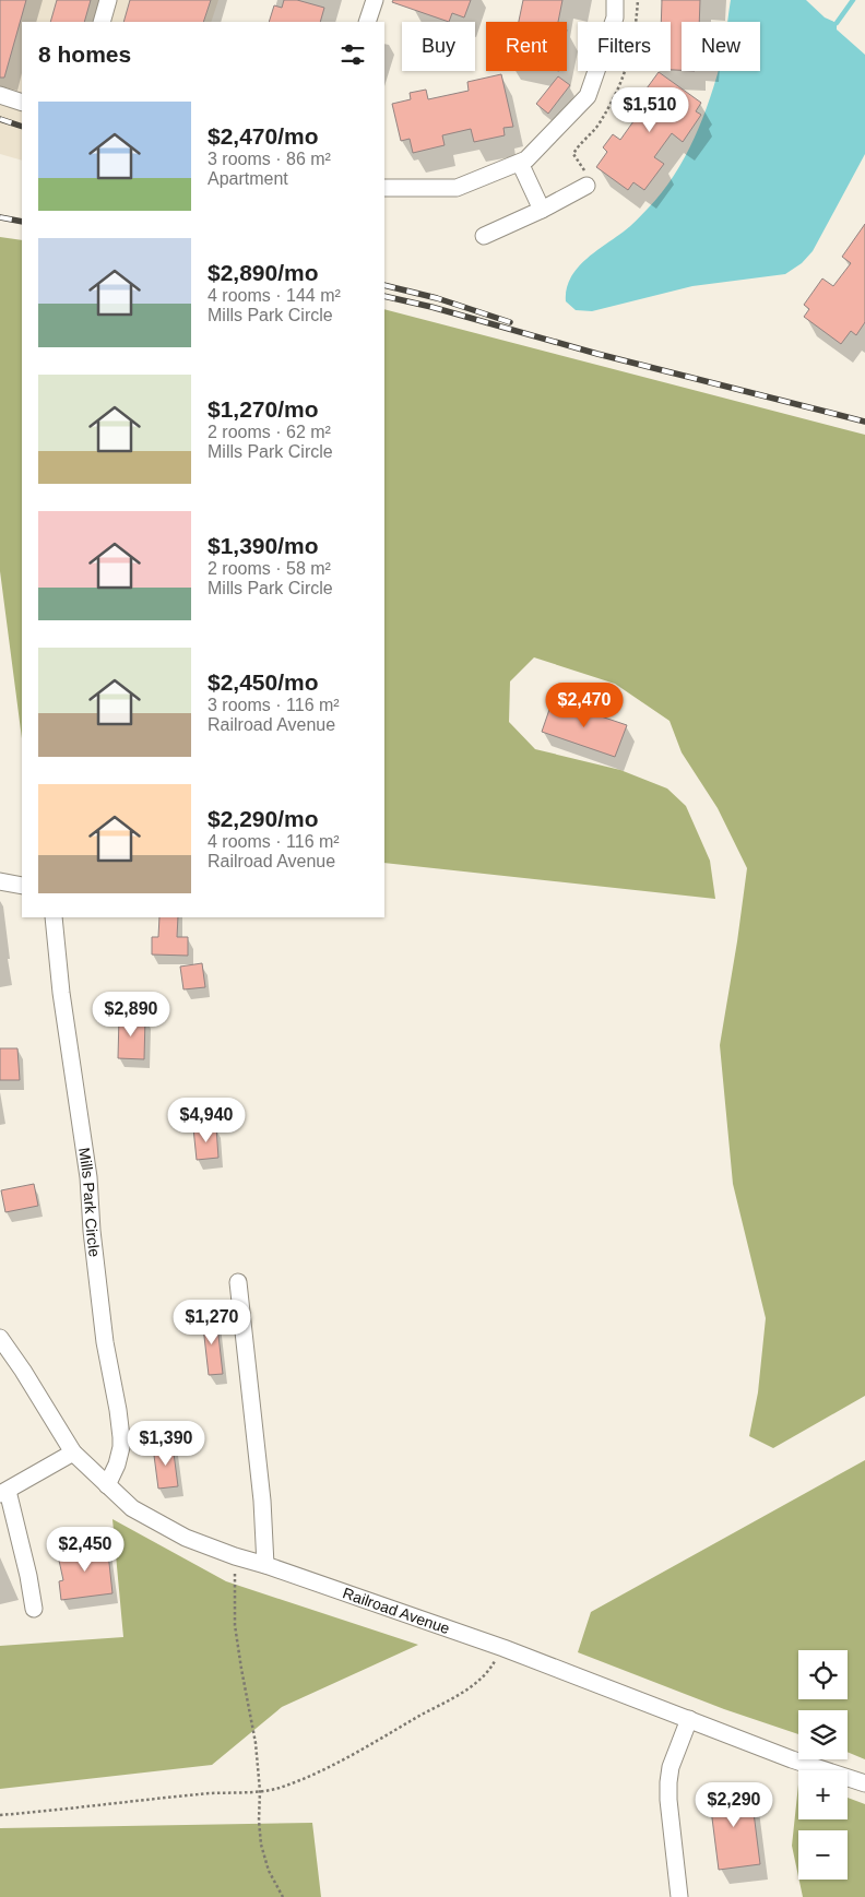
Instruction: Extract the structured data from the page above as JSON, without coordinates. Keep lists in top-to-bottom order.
{
  "streets": {
    "street": ["Mills Park Circle", "Railroad Avenue"]
  },
  "crossings": [
    ["Mills Park Circle", "Railroad Avenue"]
  ],
  "page": {
    "chip": [
      "Buy",
      "Rent",
      "Filters",
      "New"
    ],
    "heading": "8 homes",
    "price": [
      "$1,510",
      "$2,470",
      "$2,890",
      "$4,940",
      "$1,270",
      "$1,390",
      "$2,450",
      "$2,290"
    ],
    "list": [
      {
        "name": "$2,470/mo",
        "note": "3 rooms · 86 m² · Apartment"
      },
      {
        "name": "$2,890/mo",
        "note": "4 rooms · 144 m² · Mills Park Circle"
      },
      {
        "name": "$1,270/mo",
        "note": "2 rooms · 62 m² · Mills Park Circle"
      },
      {
        "name": "$1,390/mo",
        "note": "2 rooms · 58 m² · Mills Park Circle"
      },
      {
        "name": "$2,450/mo",
        "note": "3 rooms · 116 m² · Railroad Avenue"
      },
      {
        "name": "$2,290/mo",
        "note": "4 rooms · 116 m² · Railroad Avenue"
      }
    ],
    "map_buttons": ["+", "−"]
  }
}
